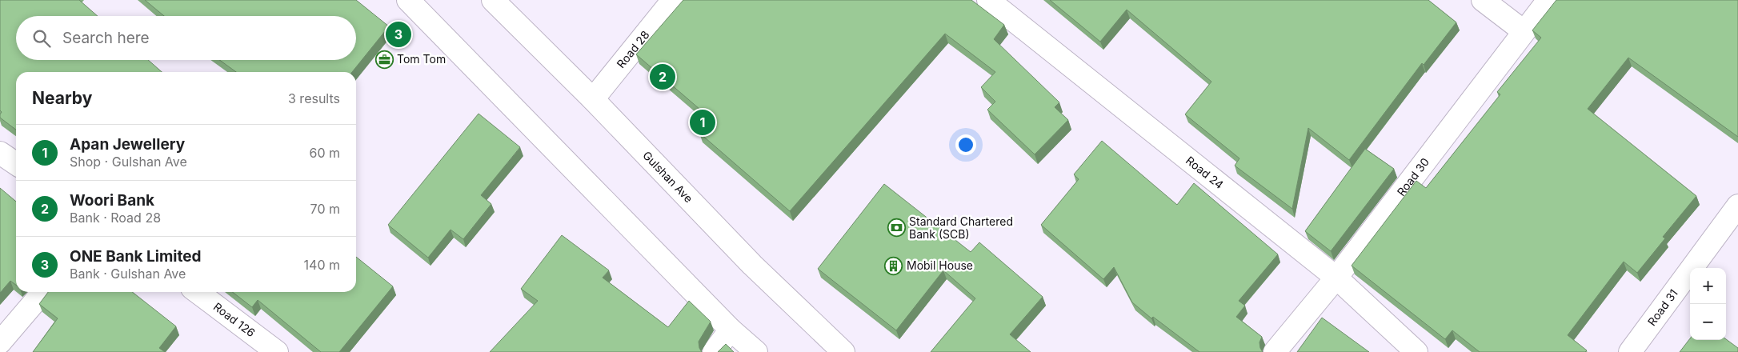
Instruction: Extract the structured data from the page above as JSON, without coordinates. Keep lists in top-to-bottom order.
{
  "streets": {
    "street": [
      "Road 28",
      "Road 24",
      "Gulshan Ave",
      "Road 30",
      "Road 31",
      "Road 126"
    ]
  },
  "crossings": [
    ["Road 28", "Gulshan Ave"],
    ["Road 24", "Road 30"]
  ],
  "places": {
    "office": ["Tom Tom"],
    "bank": ["Standard Chartered Bank (SCB)"],
    "building": ["Mobil House"]
  },
  "page": {
    "search": "Search here",
    "pins": ["3", "2", "1"],
    "heading": ["Nearby", "3 results"],
    "list": [
      {
        "mark": "1",
        "name": "Apan Jewellery",
        "note": "Shop · Gulshan Ave",
        "value": "60 m"
      },
      {
        "mark": "2",
        "name": "Woori Bank",
        "note": "Bank · Road 28",
        "value": "70 m"
      },
      {
        "mark": "3",
        "name": "ONE Bank Limited",
        "note": "Bank · Gulshan Ave",
        "value": "140 m"
      }
    ],
    "map_buttons": ["+", "−"]
  }
}
